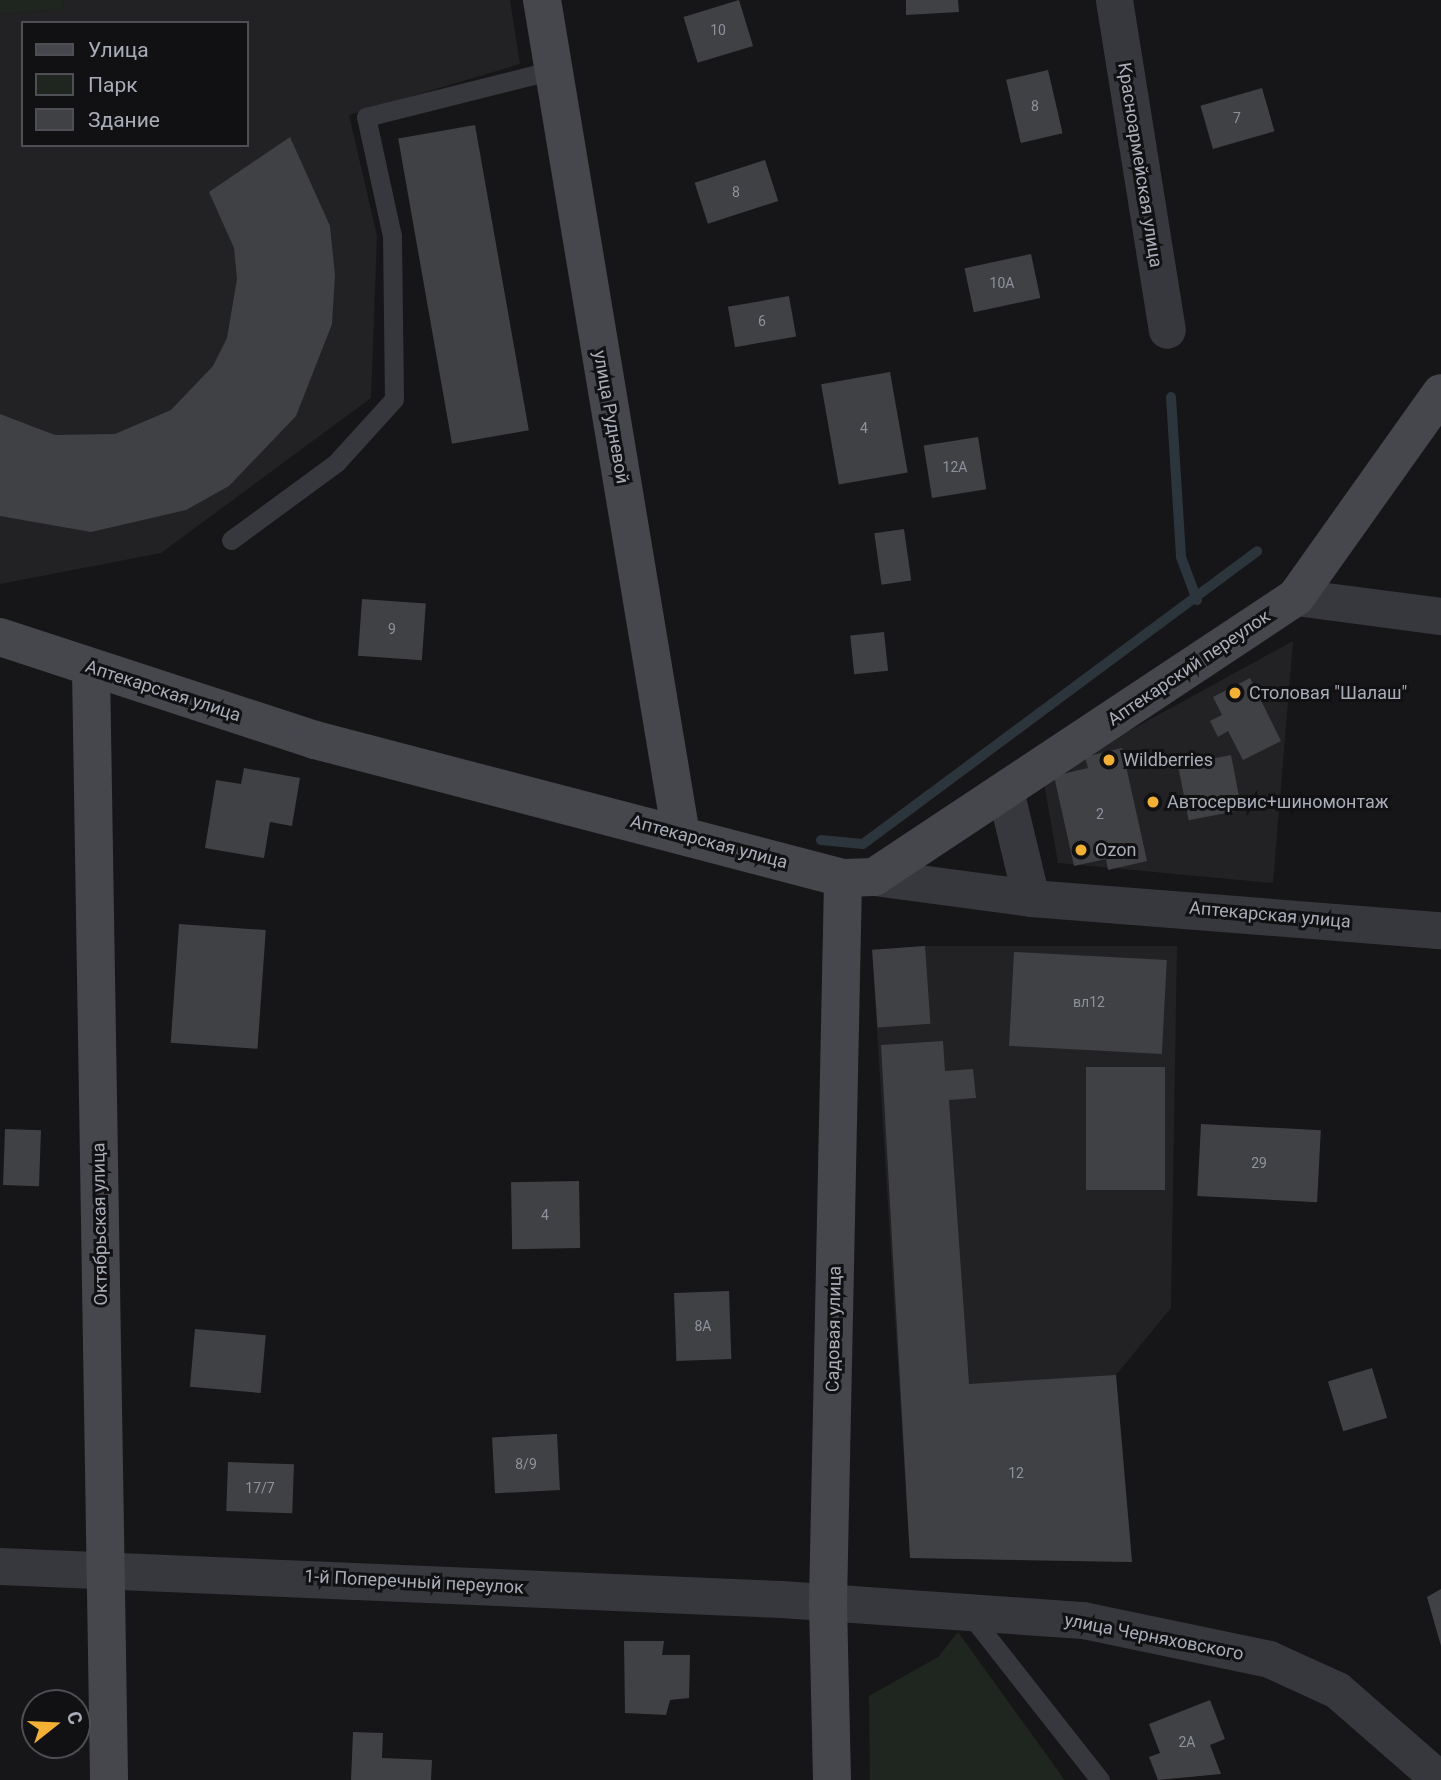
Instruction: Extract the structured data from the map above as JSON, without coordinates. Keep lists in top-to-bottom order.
{
  "streets": {
    "street": [
      "Красноармейская улица",
      "улица Рудневой",
      "Аптекарский переулок",
      "Аптекарская улица",
      "Октябрьская улица",
      "Садовая улица",
      "1-й Поперечный переулок",
      "улица Черняховского"
    ]
  },
  "crossings": [
    ["улица Рудневой", "Аптекарская улица"],
    ["Аптекарский переулок", "Аптекарская улица"],
    ["Аптекарский переулок", "Садовая улица"],
    ["Аптекарская улица", "Октябрьская улица"],
    ["Аптекарская улица", "Садовая улица"],
    ["Октябрьская улица", "1-й Поперечный переулок"],
    ["Садовая улица", "1-й Поперечный переулок"],
    ["Садовая улица", "улица Черняховского"],
    ["1-й Поперечный переулок", "улица Черняховского"]
  ],
  "places": [
    "Столовая \"Шалаш\"",
    "Wildberries",
    "Автосервис+шиномонтаж",
    "Ozon"
  ],
  "house_numbers": [
    "10",
    "8",
    "7",
    "8",
    "10А",
    "6",
    "4",
    "12А",
    "9",
    "2",
    "вл12",
    "29",
    "4",
    "8А",
    "8/9",
    "12",
    "17/7",
    "2А"
  ],
  "legend": ["Улица", "Парк", "Здание"],
  "north": "right"
}
